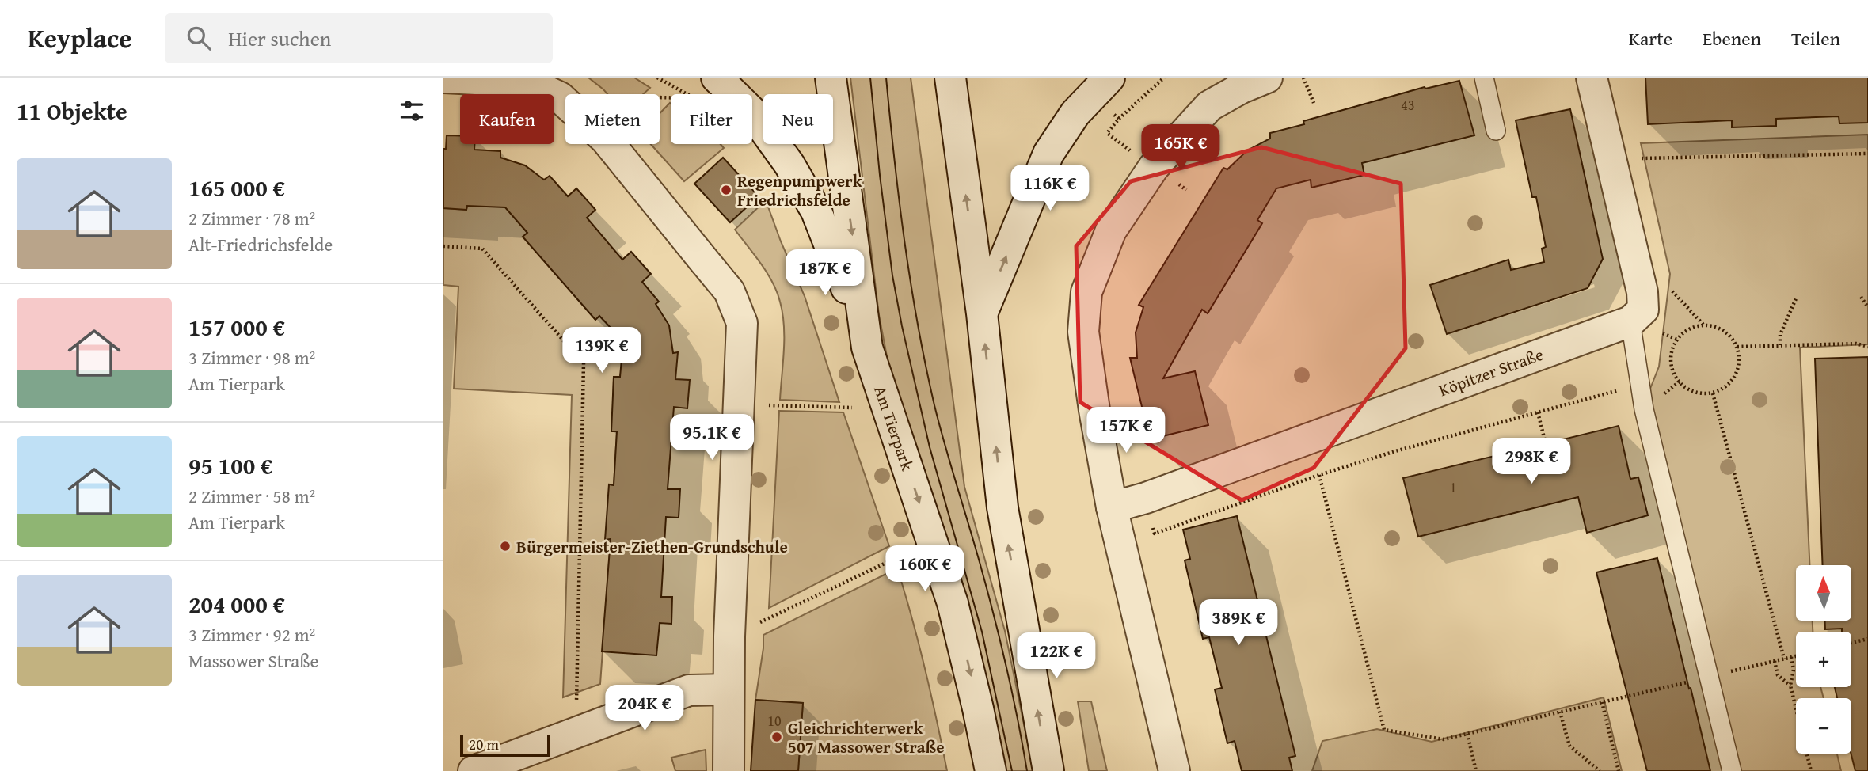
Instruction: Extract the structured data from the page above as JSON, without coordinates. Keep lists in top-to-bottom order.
{
  "streets": {
    "street": ["Köpitzer Straße", "Am Tierpark"]
  },
  "places": ["Regenpumpwerk Friedrichsfelde", "Bürgermeister-Ziethen-Grundschule", "Gleichrichterwerk 507 Massower Straße"],
  "house_numbers": ["43", "1", "10"],
  "scale_bar": "20 m",
  "north": "top",
  "page": {
    "header": "Keyplace",
    "search": "Hier suchen",
    "nav": ["Karte", "Ebenen", "Teilen"],
    "heading": "11 Objekte",
    "chip": [
      "Kaufen",
      "Mieten",
      "Filter",
      "Neu"
    ],
    "price": [
      "165K €",
      "116K €",
      "187K €",
      "139K €",
      "157K €",
      "95.1K €",
      "298K €",
      "160K €",
      "389K €",
      "122K €",
      "204K €"
    ],
    "list": [
      {
        "name": "165 000 €",
        "note": "2 Zimmer · 78 m² · Alt-Friedrichsfelde"
      },
      {
        "name": "157 000 €",
        "note": "3 Zimmer · 98 m² · Am Tierpark"
      },
      {
        "name": "95 100 €",
        "note": "2 Zimmer · 58 m² · Am Tierpark"
      },
      {
        "name": "204 000 €",
        "note": "3 Zimmer · 92 m² · Massower Straße"
      }
    ],
    "map_buttons": ["+", "−"],
    "scale": "20 m"
  }
}
